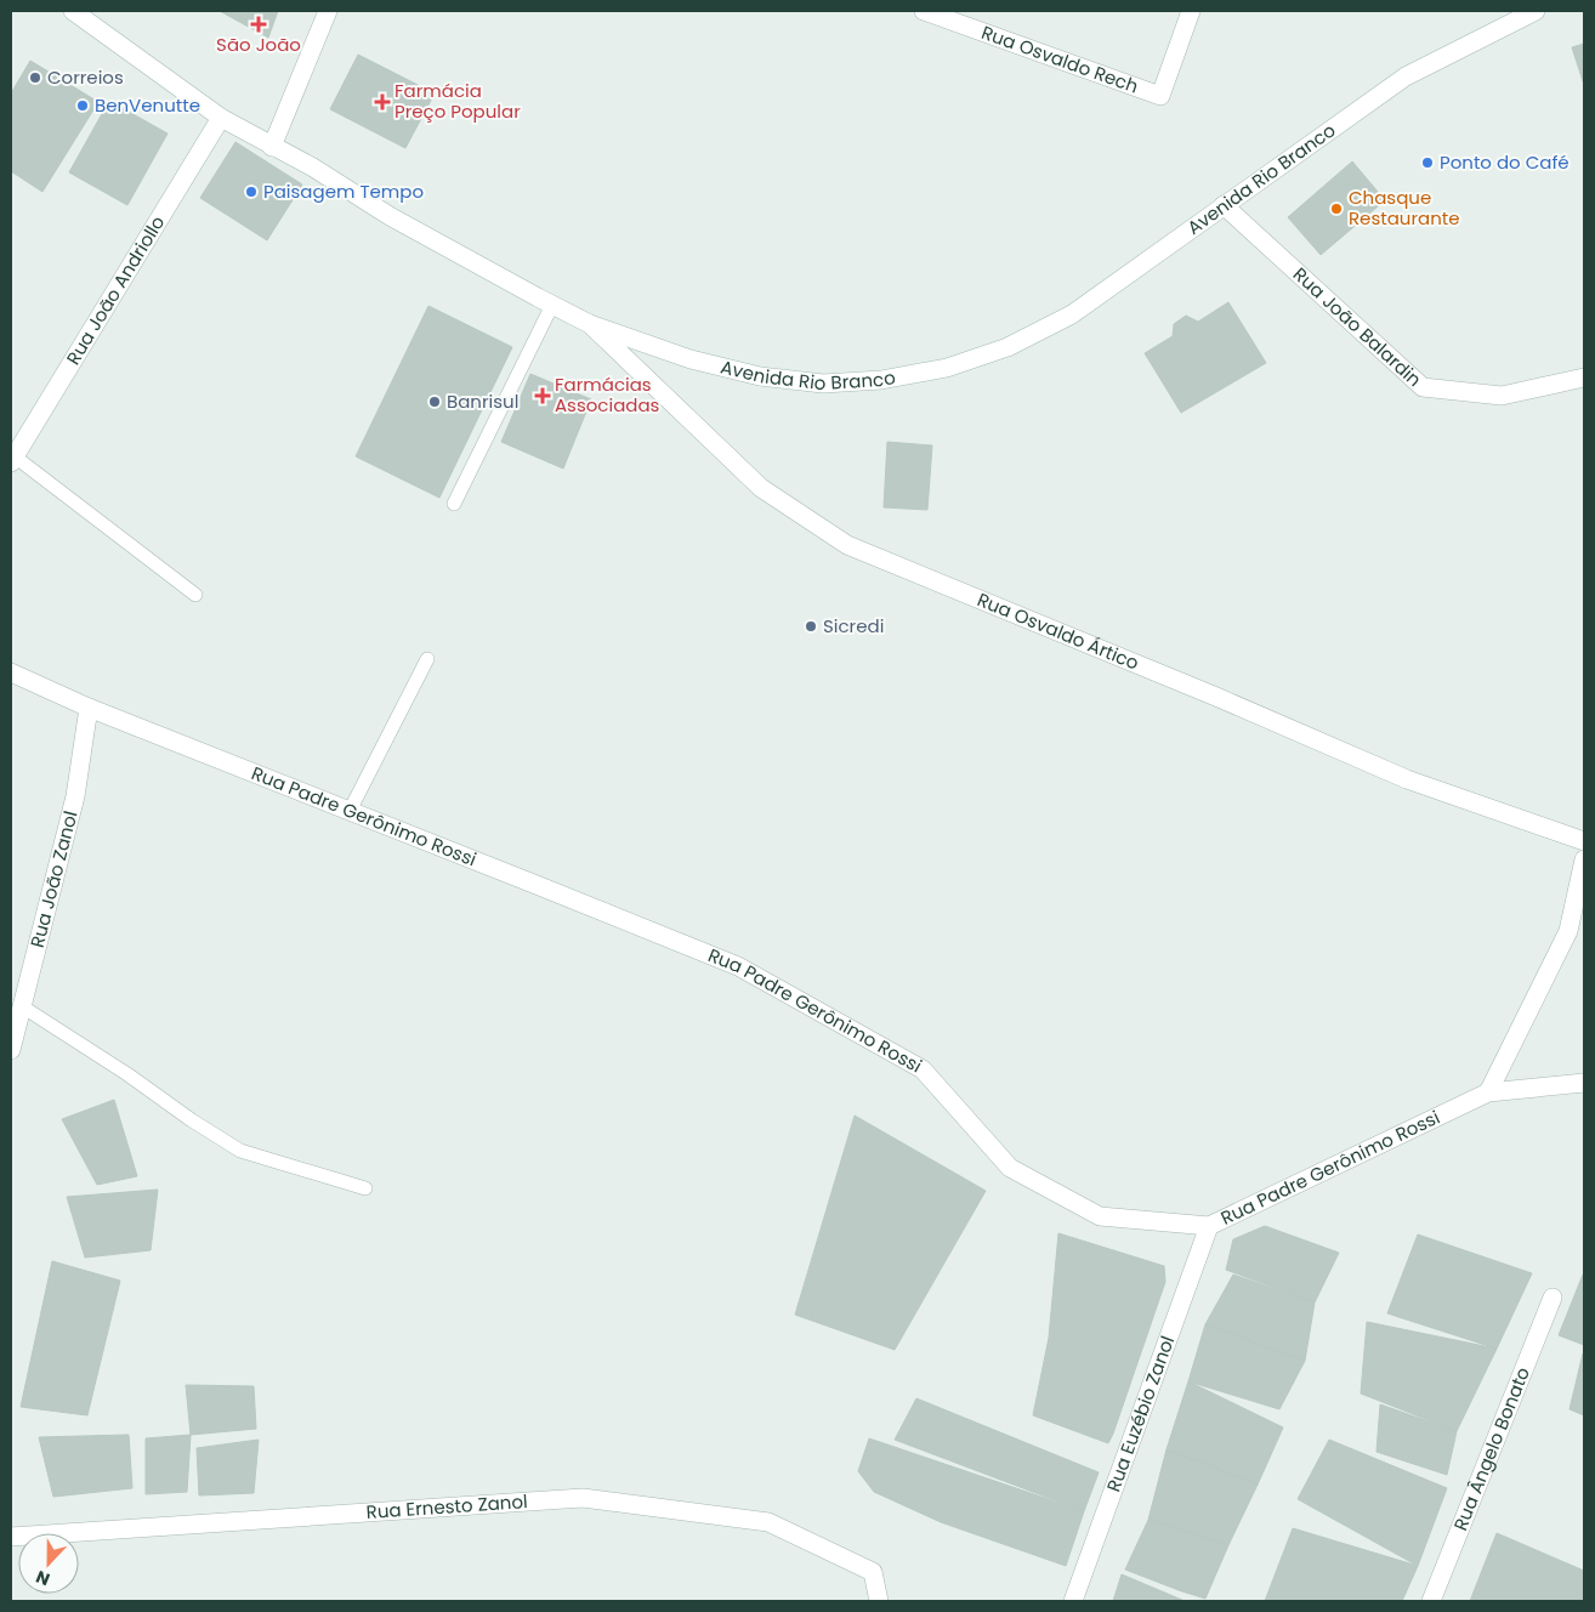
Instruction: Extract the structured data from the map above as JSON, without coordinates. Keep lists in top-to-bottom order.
{
  "streets": {
    "street": [
      "Rua Osvaldo Rech",
      "Avenida Rio Branco",
      "Rua João Andriollo",
      "Rua João Balardin",
      "Rua Osvaldo Ártico",
      "Rua Padre Gerônimo Rossi",
      "Rua João Zanol",
      "Rua Euzébio Zanol",
      "Rua Ângelo Bonato",
      "Rua Ernesto Zanol"
    ]
  },
  "crossings": [
    ["Avenida Rio Branco", "Rua João Andriollo"],
    ["Avenida Rio Branco", "Rua João Balardin"],
    ["Avenida Rio Branco", "Rua Osvaldo Ártico"],
    ["Rua Padre Gerônimo Rossi", "Rua João Zanol"],
    ["Rua Padre Gerônimo Rossi", "Rua Euzébio Zanol"]
  ],
  "places": {
    "health": ["São João", "Farmácia Preço Popular", "Farmácias Associadas"],
    "other": [
      "Correios",
      "BenVenutte",
      "Ponto do Café",
      "Paisagem Tempo",
      "Chasque Restaurante",
      "Banrisul",
      "Sicredi"
    ]
  },
  "north": "bottom"
}
